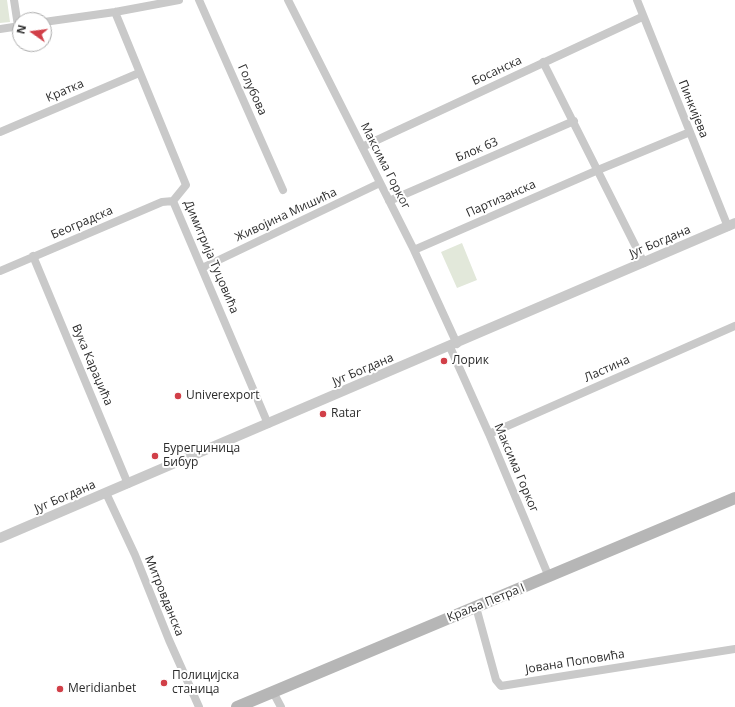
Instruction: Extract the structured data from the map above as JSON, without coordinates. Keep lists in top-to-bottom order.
{
  "streets": {
    "main road": ["Краља Петра I"],
    "street": [
      "Босанска",
      "Голубова",
      "Кратка",
      "Пинкијева",
      "Блок 63",
      "Максима Горког",
      "Партизанска",
      "Живојина Мишића",
      "Београдска",
      "Југ Богдана",
      "Димитрија Туцовића",
      "Вука Караџића",
      "Ластина",
      "Митровданска",
      "Јована Поповића"
    ]
  },
  "crossings": [
    ["Босанска", "Пинкијева"],
    ["Босанска", "Максима Горког"],
    ["Кратка", "Димитрија Туцовића"],
    ["Пинкијева", "Партизанска"],
    ["Пинкијева", "Југ Богдана"],
    ["Блок 63", "Максима Горког"],
    ["Максима Горког", "Партизанска"],
    ["Максима Горког", "Живојина Мишића"],
    ["Максима Горког", "Југ Богдана"],
    ["Максима Горког", "Ластина"],
    ["Максима Горког", "Краља Петра I"],
    ["Живојина Мишића", "Димитрија Туцовића"],
    ["Београдска", "Димитрија Туцовића"],
    ["Београдска", "Вука Караџића"],
    ["Југ Богдана", "Димитрија Туцовића"],
    ["Југ Богдана", "Вука Караџића"],
    ["Југ Богдана", "Митровданска"],
    ["Краља Петра I", "Јована Поповића"]
  ],
  "places": [
    "Лорик",
    "Univerexport",
    "Ratar",
    "Бурегџиница Бибур",
    "Полицијска станица",
    "Meridianbet"
  ],
  "north": "left"
}
